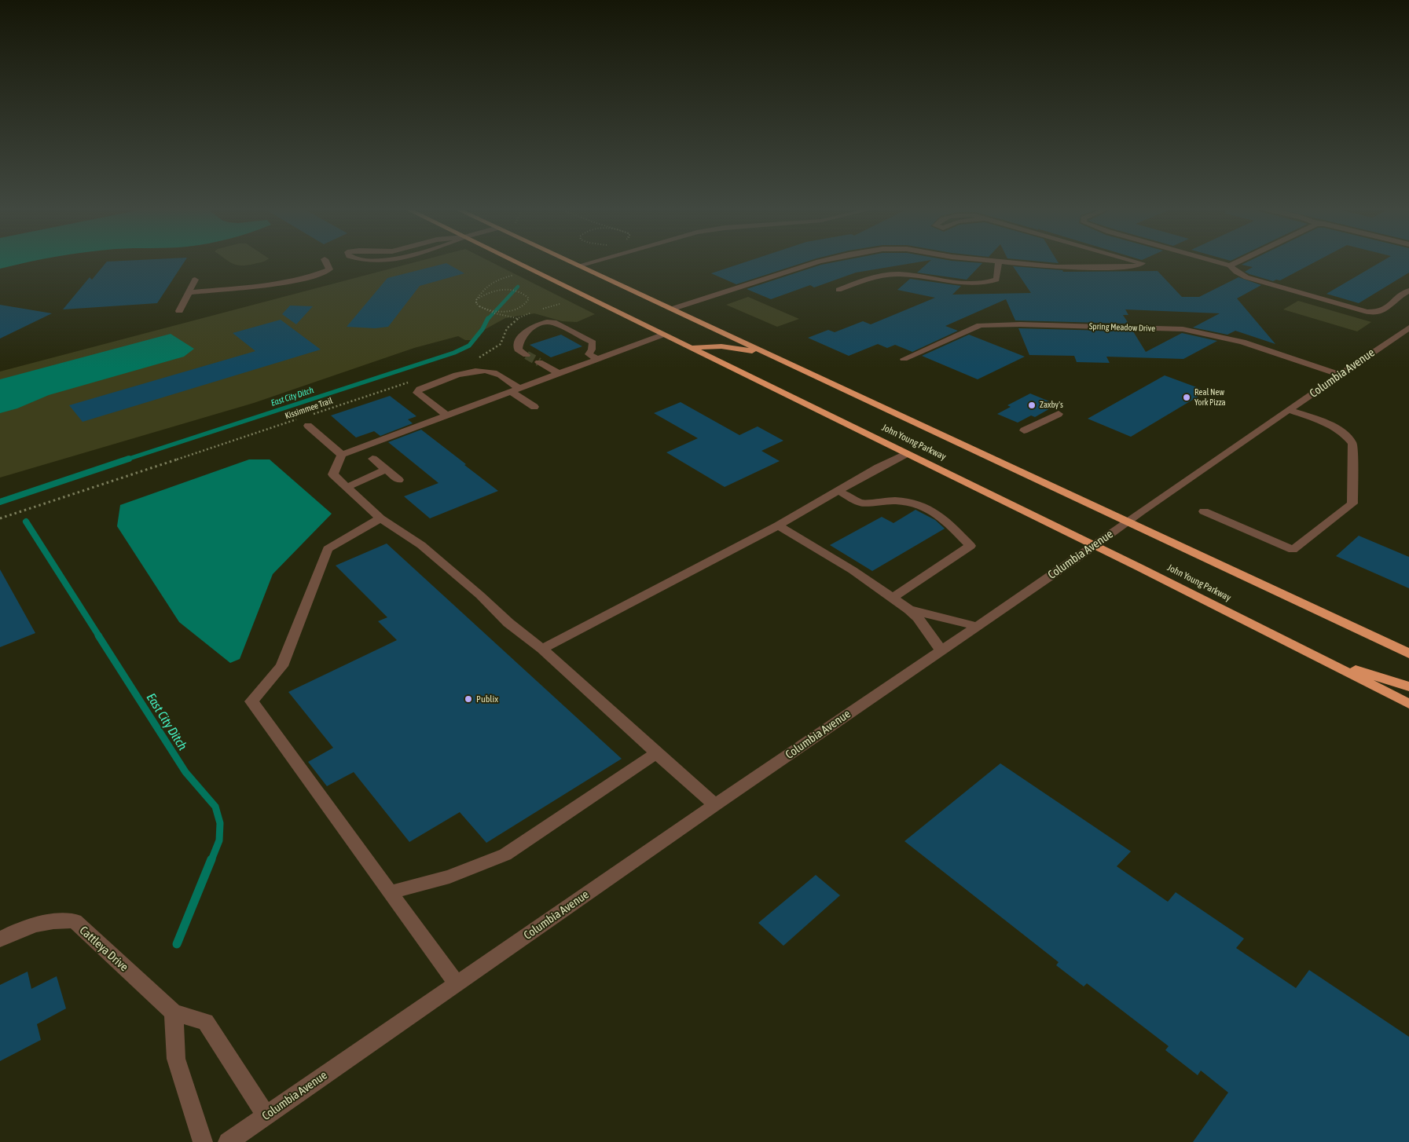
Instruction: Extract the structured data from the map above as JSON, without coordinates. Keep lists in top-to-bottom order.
{
  "streets": {
    "highway": ["John Young Parkway"],
    "street": ["Spring Meadow Drive", "Columbia Avenue", "Cattleya Drive"],
    "path": ["Kissimmee Trail"]
  },
  "crossings": [
    ["Spring Meadow Drive", "Columbia Avenue"],
    ["Columbia Avenue", "John Young Parkway"],
    ["Columbia Avenue", "Cattleya Drive"]
  ],
  "water": ["East City Ditch"],
  "places": ["Real New York Pizza", "Zaxby's", "Publix"]
}
